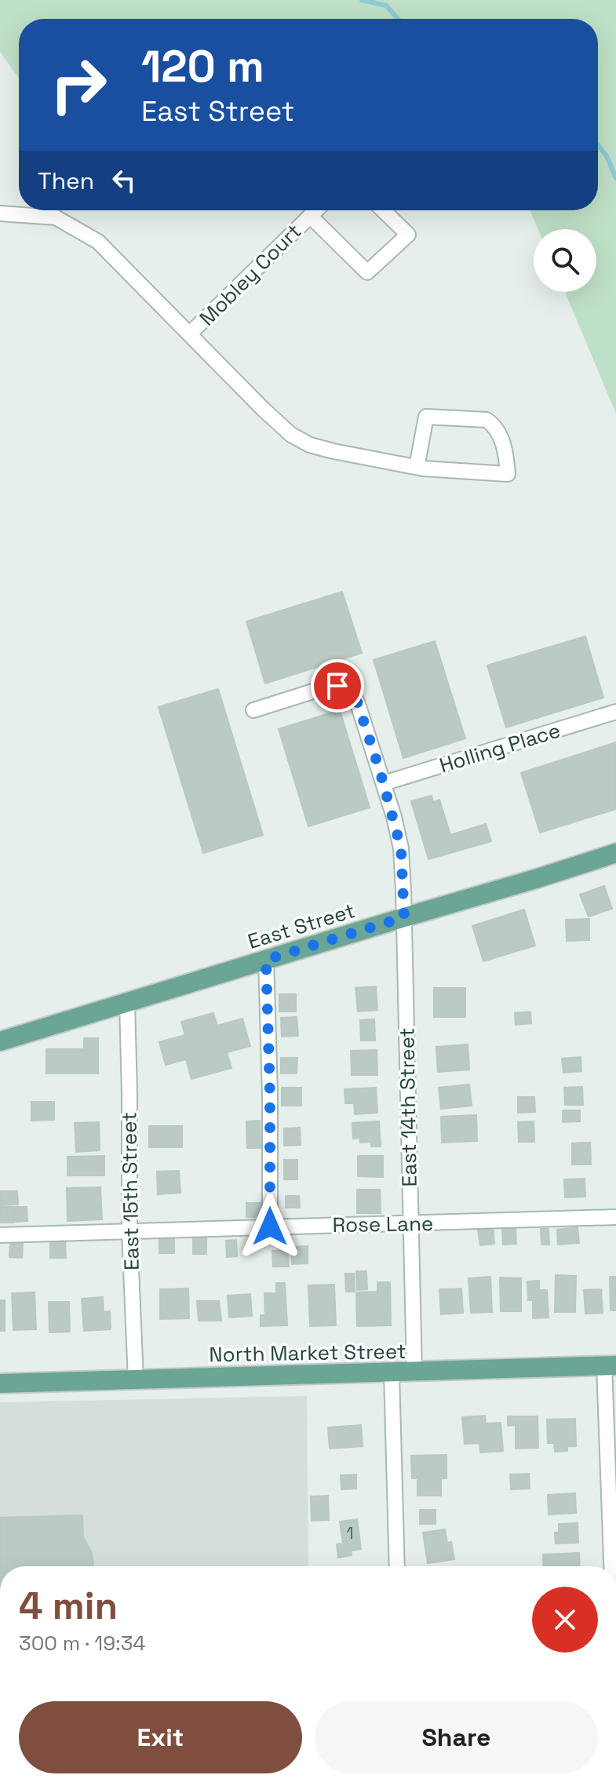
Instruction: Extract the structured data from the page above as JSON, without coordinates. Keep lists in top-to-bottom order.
{
  "streets": {
    "main road": ["East Street", "North Market Street"],
    "street": [
      "Mobley Court",
      "Holling Place",
      "East 14th Street",
      "East 15th Street",
      "Rose Lane"
    ]
  },
  "crossings": [
    ["Holling Place", "East 14th Street"],
    ["East Street", "East 14th Street"],
    ["East Street", "East 15th Street"],
    ["East 14th Street", "Rose Lane"],
    ["East 14th Street", "North Market Street"],
    ["East 15th Street", "Rose Lane"],
    ["East 15th Street", "North Market Street"]
  ],
  "house_numbers": ["1"],
  "page": {
    "turn": ["120 m", "East Street"],
    "then": "Then",
    "heading": ["4 min", "300 m · 19:34"],
    "buttons": ["Exit", "Share"]
  }
}
